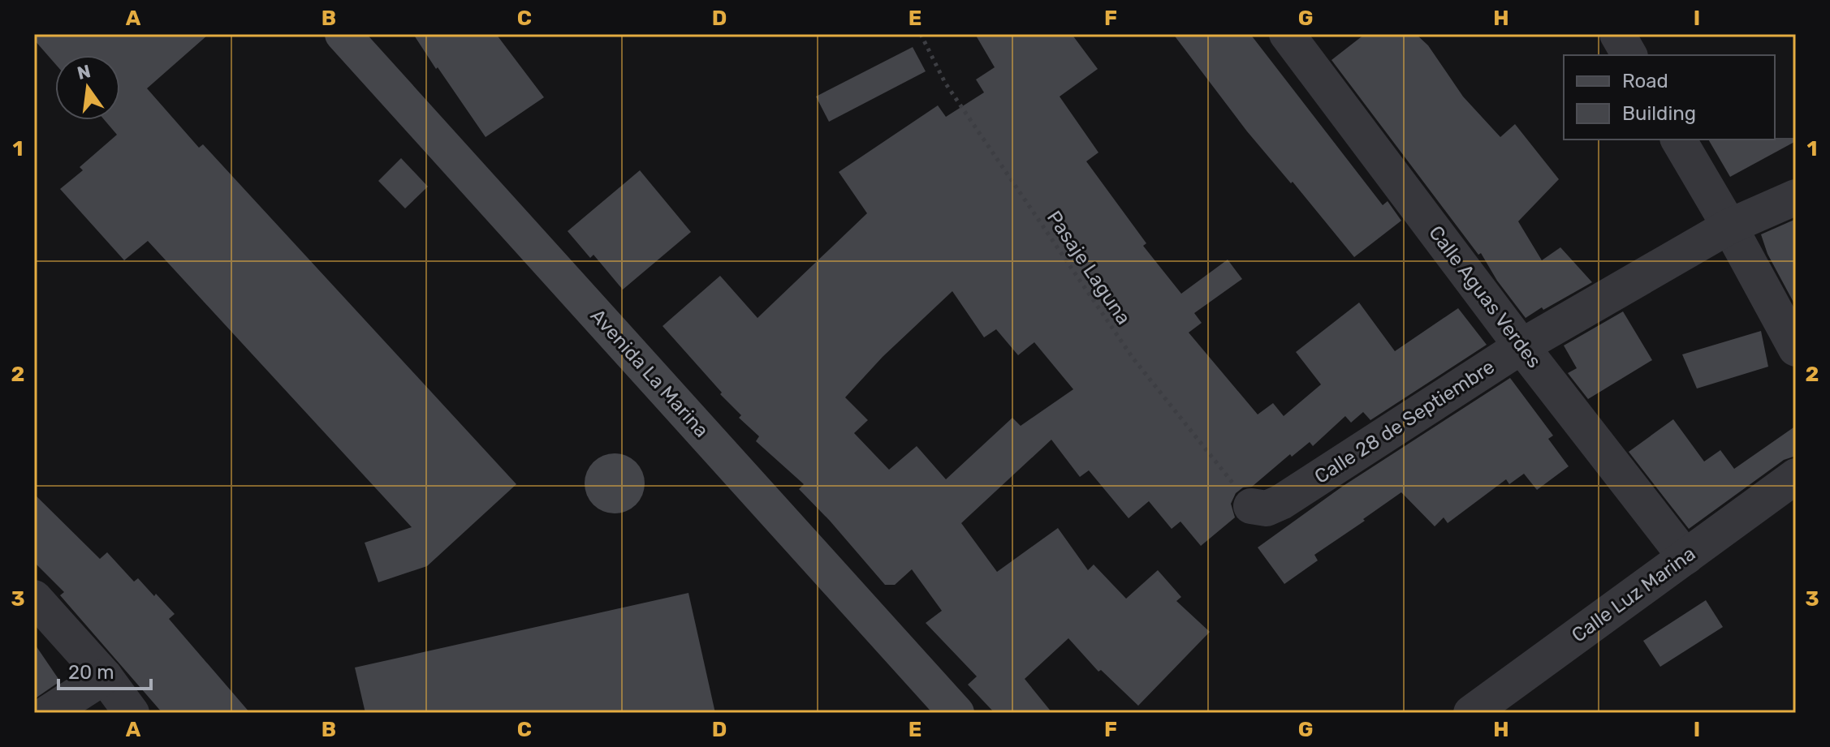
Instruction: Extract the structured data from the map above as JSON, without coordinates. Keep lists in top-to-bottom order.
{
  "streets": {
    "main road": ["Avenida La Marina"],
    "street": ["Calle Aguas Verdes", "Calle 28 de Septiembre", "Calle Luz Marina"],
    "path": ["Pasaje Laguna"]
  },
  "crossings": [
    ["Pasaje Laguna", "Calle 28 de Septiembre"],
    ["Calle Aguas Verdes", "Calle 28 de Septiembre"],
    ["Calle Aguas Verdes", "Calle Luz Marina"]
  ],
  "legend": ["Road", "Building"],
  "scale_bar": "20 m",
  "north": "top",
  "grid": {
    "columns": [
      "A",
      "B",
      "C",
      "D",
      "E",
      "F",
      "G",
      "H",
      "I"
    ],
    "rows": ["1", "2", "3"]
  }
}
